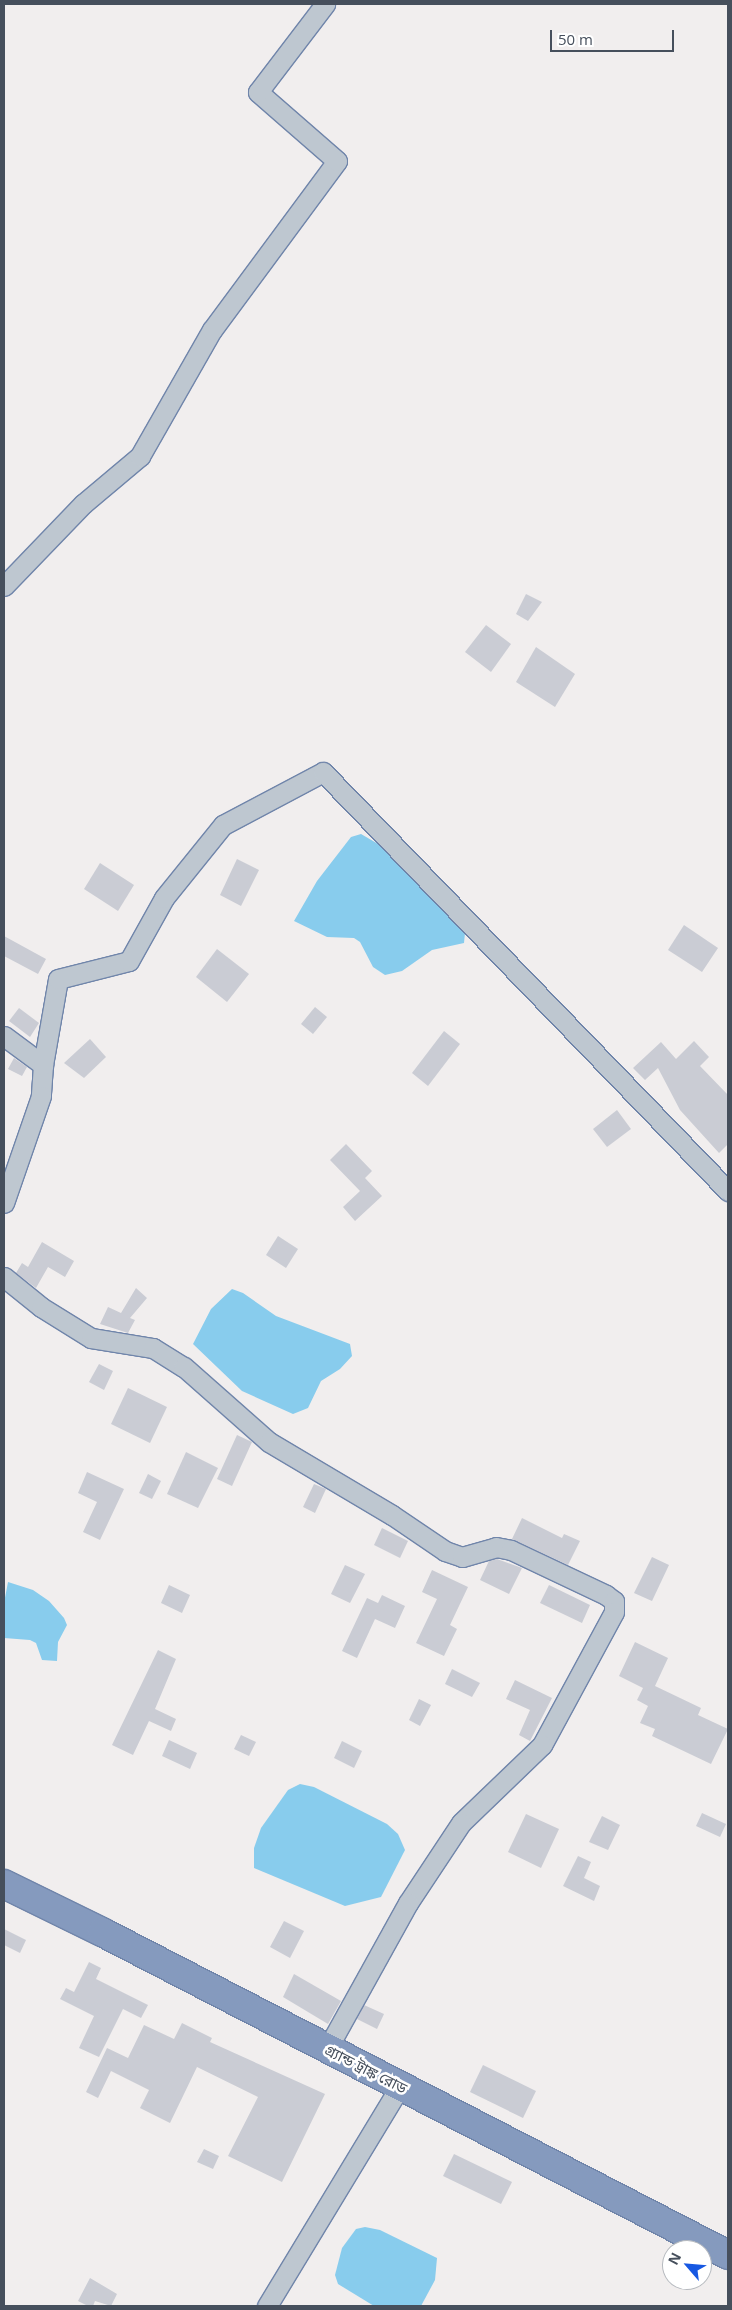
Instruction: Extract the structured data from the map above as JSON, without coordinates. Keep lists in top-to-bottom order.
{
  "streets": {
    "highway": ["গ্র্যান্ড ট্রাঙ্ক রোড"]
  },
  "scale_bar": "50 m",
  "north": "top left"
}
